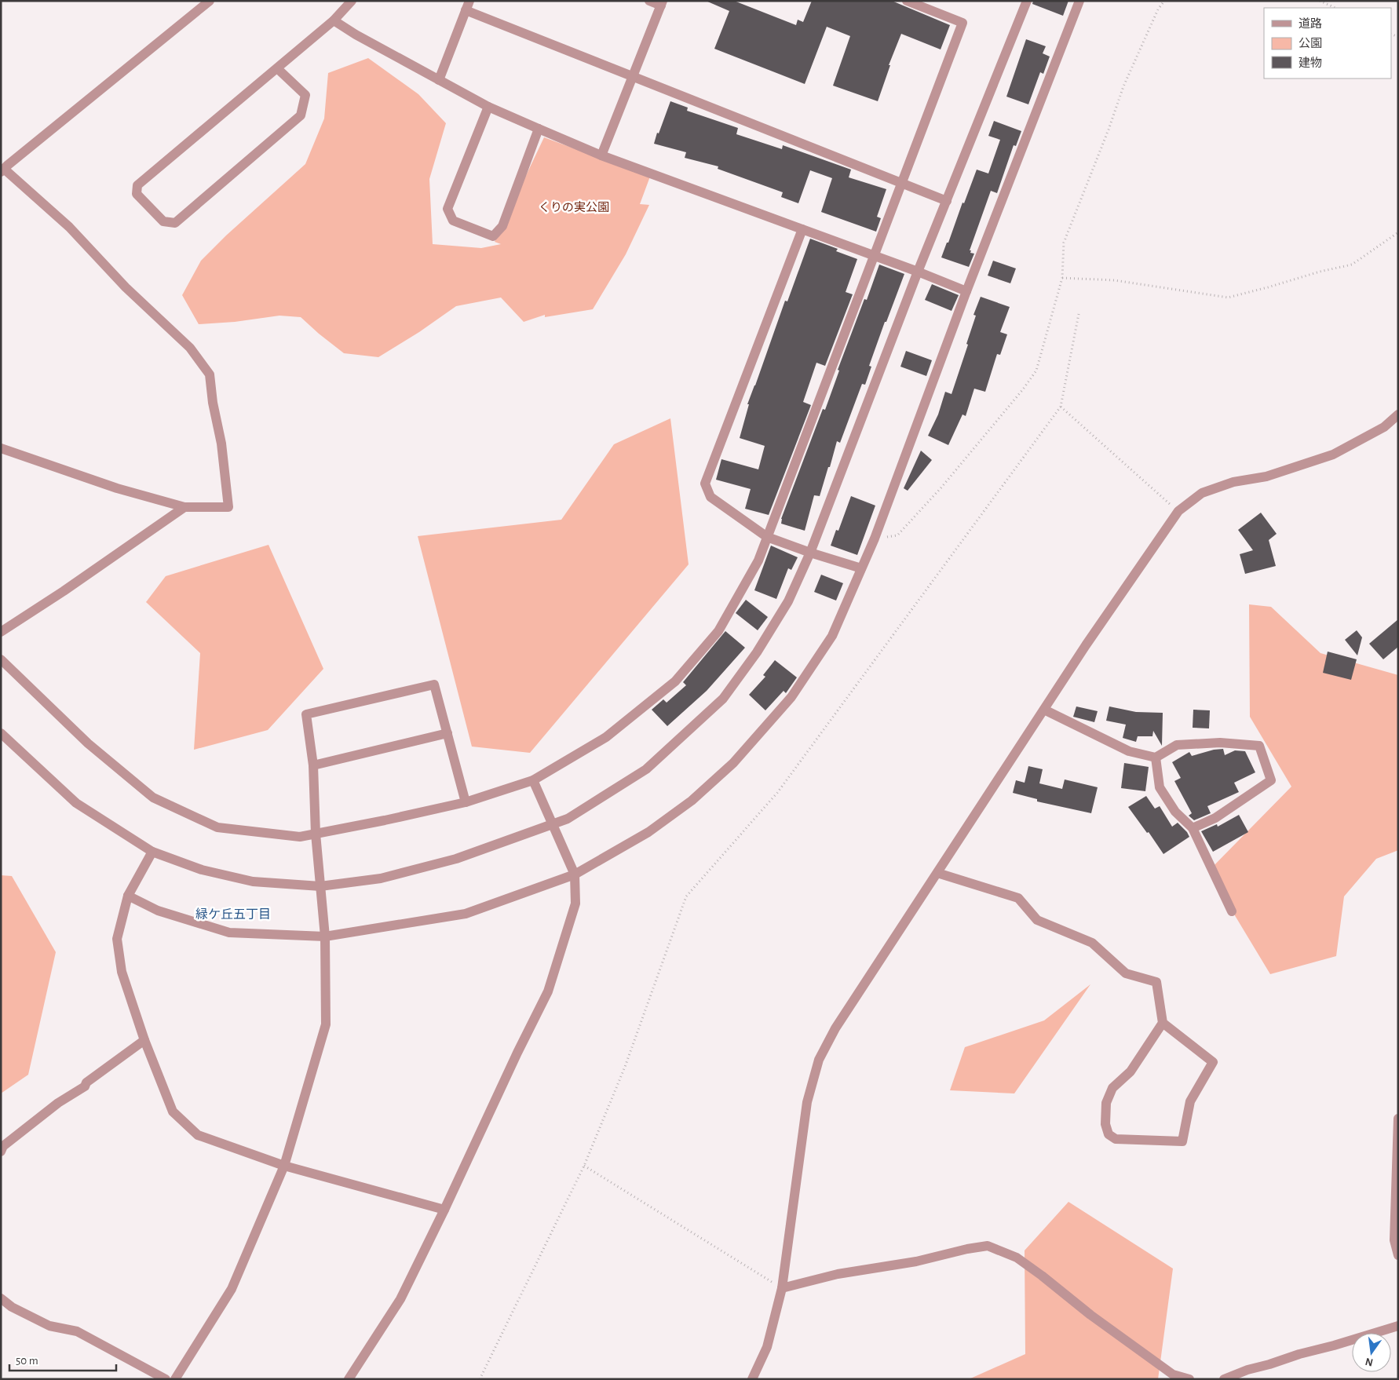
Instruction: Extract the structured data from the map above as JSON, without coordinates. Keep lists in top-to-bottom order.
{
  "districts": ["緑ケ丘五丁目"],
  "parks": ["くりの実公園"],
  "legend": ["道路", "公園", "建物"],
  "scale_bar": "50 m",
  "north": "bottom"
}
